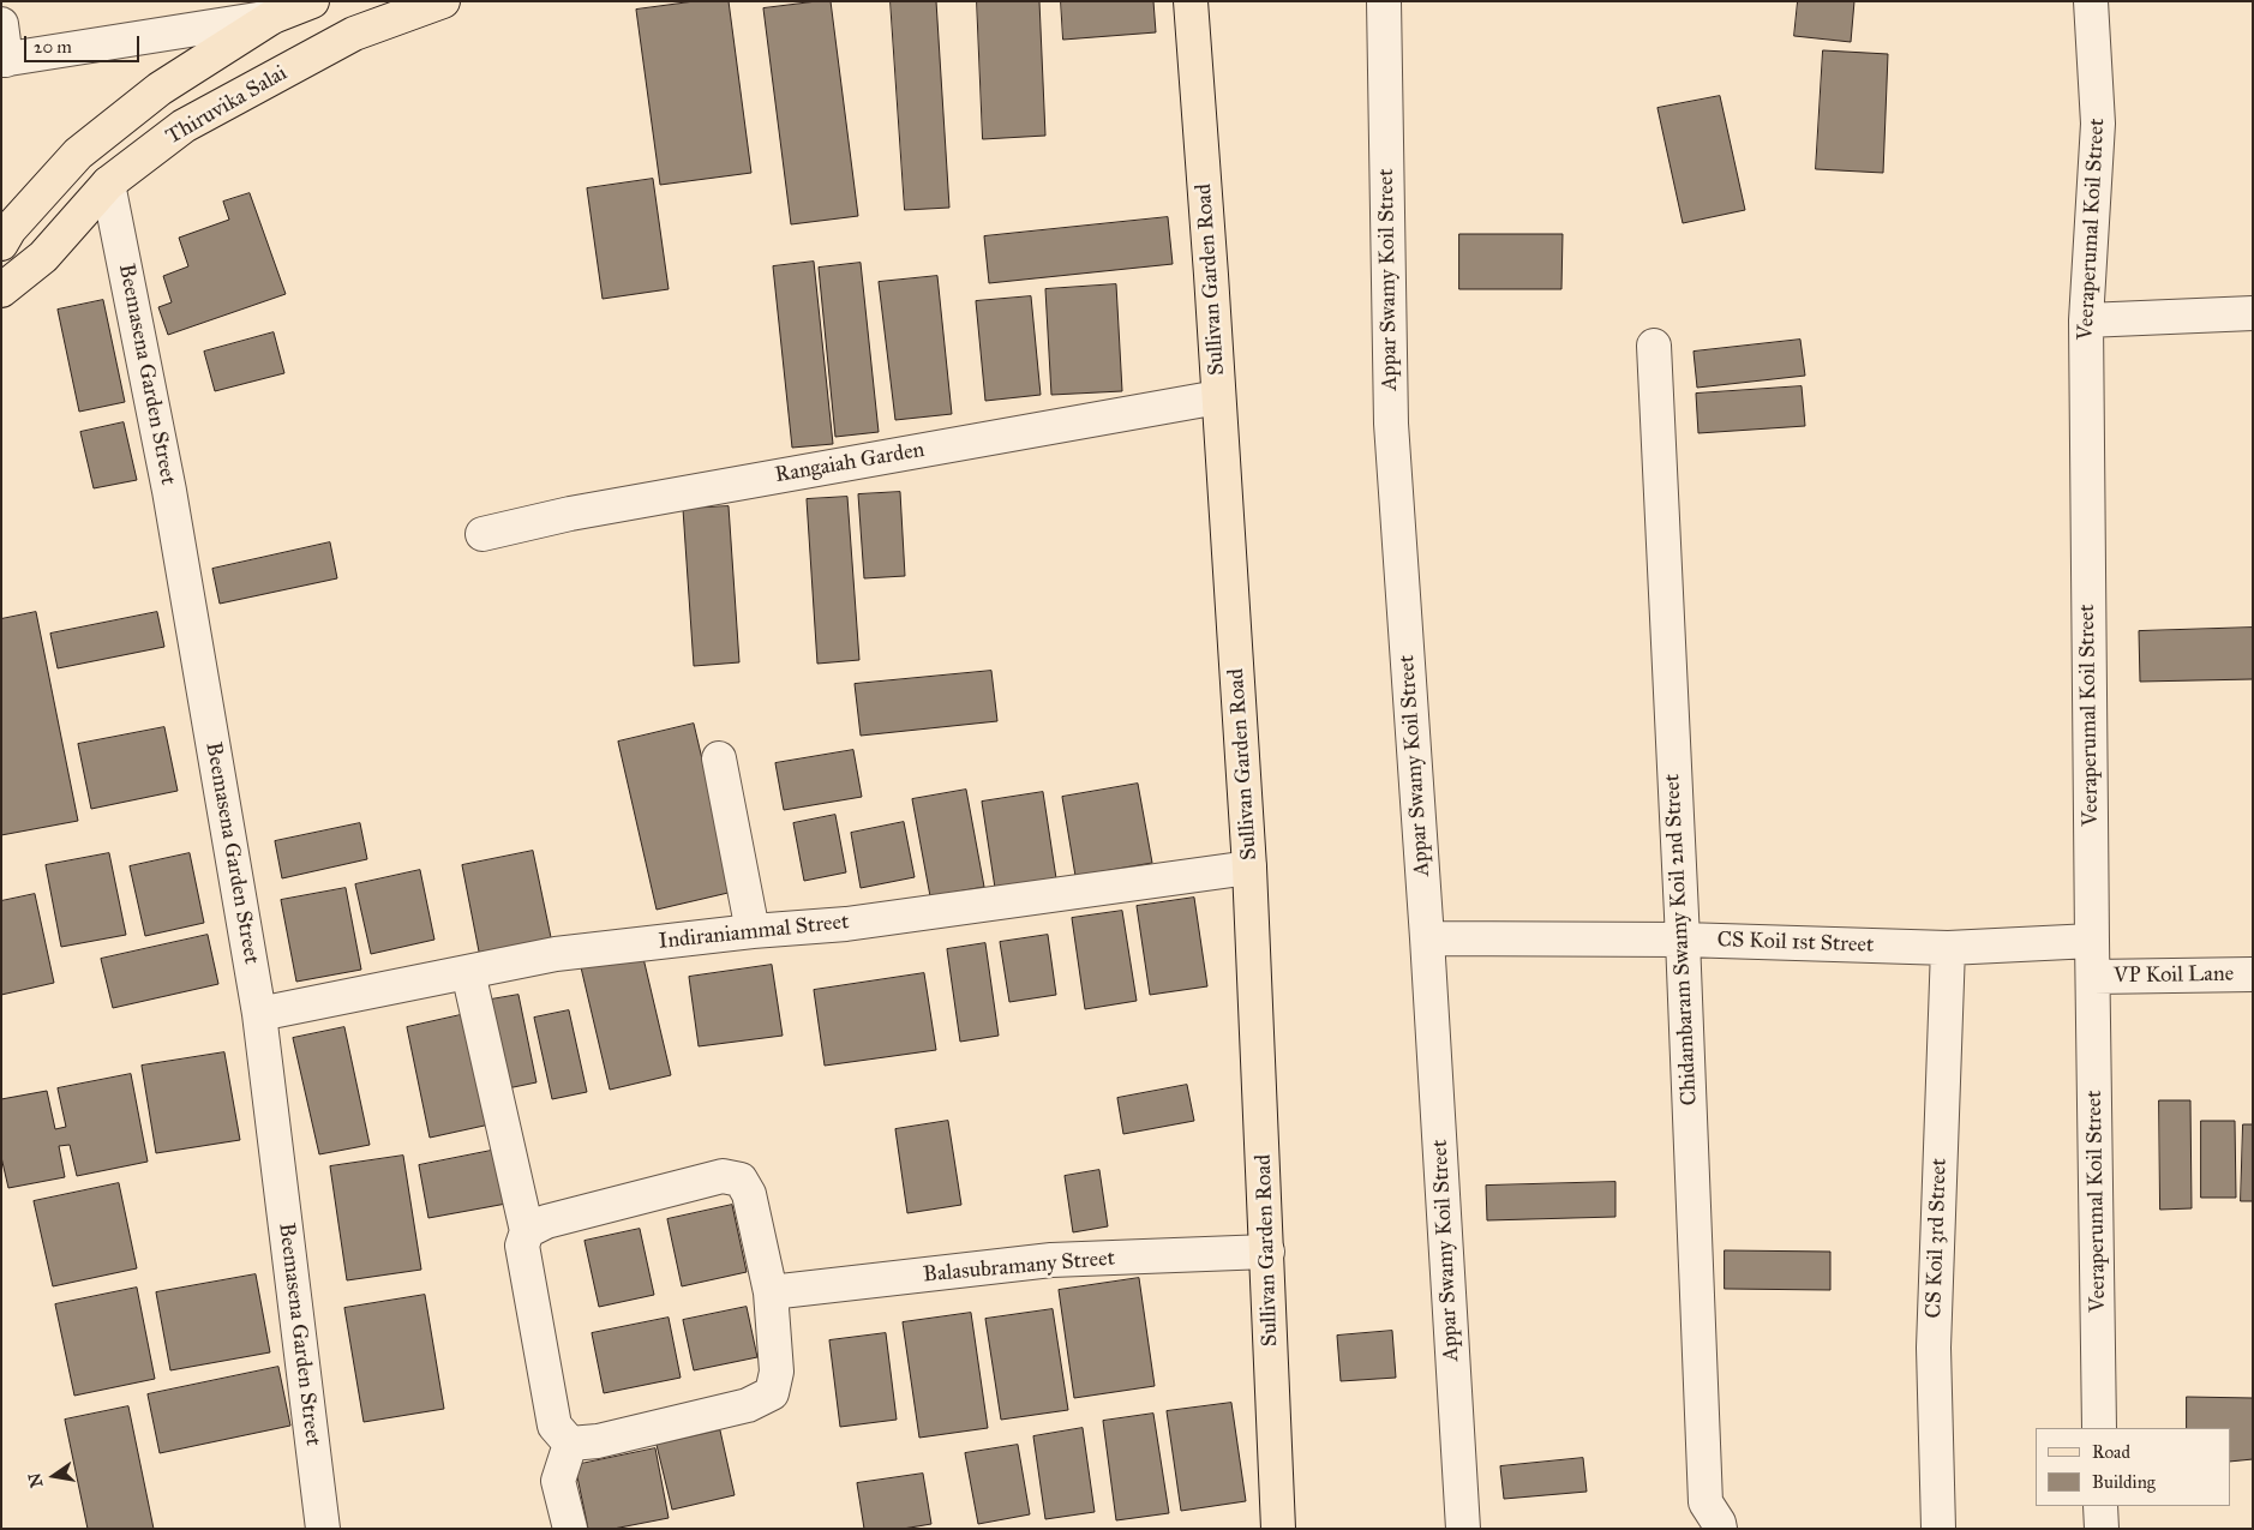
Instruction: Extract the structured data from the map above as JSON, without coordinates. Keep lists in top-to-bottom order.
{
  "streets": {
    "main road": ["Thiruvika Salai", "Sullivan Garden Road"],
    "street": [
      "Veeraperumal Koil Street",
      "Appar Swamy Koil Street",
      "Beemasena Garden Street",
      "Rangaiah Garden",
      "Indiraniammal Street",
      "Chidambaram Swamy Koil 2nd Street",
      "CS Koil 1st Street",
      "VP Koil Lane",
      "CS Koil 3rd Street",
      "Balasubramany Street"
    ]
  },
  "crossings": [
    ["Thiruvika Salai", "Beemasena Garden Street"],
    ["Veeraperumal Koil Street", "CS Koil 1st Street"],
    ["Veeraperumal Koil Street", "VP Koil Lane"],
    ["Sullivan Garden Road", "Rangaiah Garden"],
    ["Sullivan Garden Road", "Indiraniammal Street"],
    ["Sullivan Garden Road", "Balasubramany Street"],
    ["Appar Swamy Koil Street", "CS Koil 1st Street"],
    ["Beemasena Garden Street", "Indiraniammal Street"],
    ["Chidambaram Swamy Koil 2nd Street", "CS Koil 1st Street"],
    ["CS Koil 1st Street", "CS Koil 3rd Street"]
  ],
  "legend": ["Road", "Building"],
  "scale_bar": "20 m",
  "north": "left"
}
